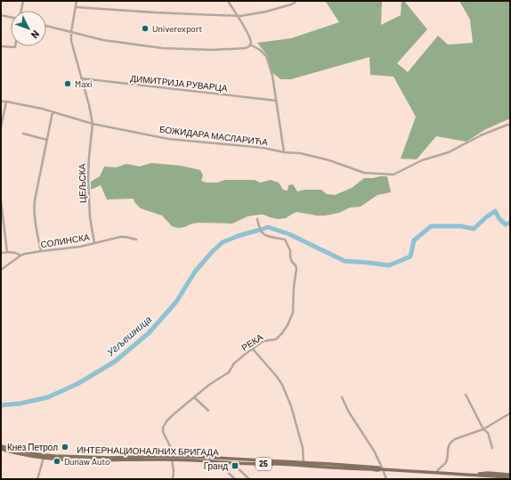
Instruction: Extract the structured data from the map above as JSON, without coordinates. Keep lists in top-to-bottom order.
{
  "streets": {
    "main road": ["ИНТЕРНАЦИОНАЛНИХ БРИГАДА", "25"],
    "street": [
      "ДИМИТРИЈА РУВАРЦА",
      "БОЖИДАРА МАСЛАРИЋА",
      "ЦЕЉСКА",
      "СОЛИНСКА",
      "РЕКА"
    ]
  },
  "crossings": [
    ["ДИМИТРИЈА РУВАРЦА", "ЦЕЉСКА"],
    ["БОЖИДАРА МАСЛАРИЋА", "ЦЕЉСКА"],
    ["ЦЕЉСКА", "СОЛИНСКА"],
    ["РЕКА", "ИНТЕРНАЦИОНАЛНИХ БРИГАДА"]
  ],
  "water": ["Угљешница"],
  "places": {
    "other": [
      "Univerexport",
      "Maxi",
      "Кнез Петрол",
      "Dunaw Auto"
    ],
    "transit": ["Гранд"]
  },
  "north": "bottom right"
}
